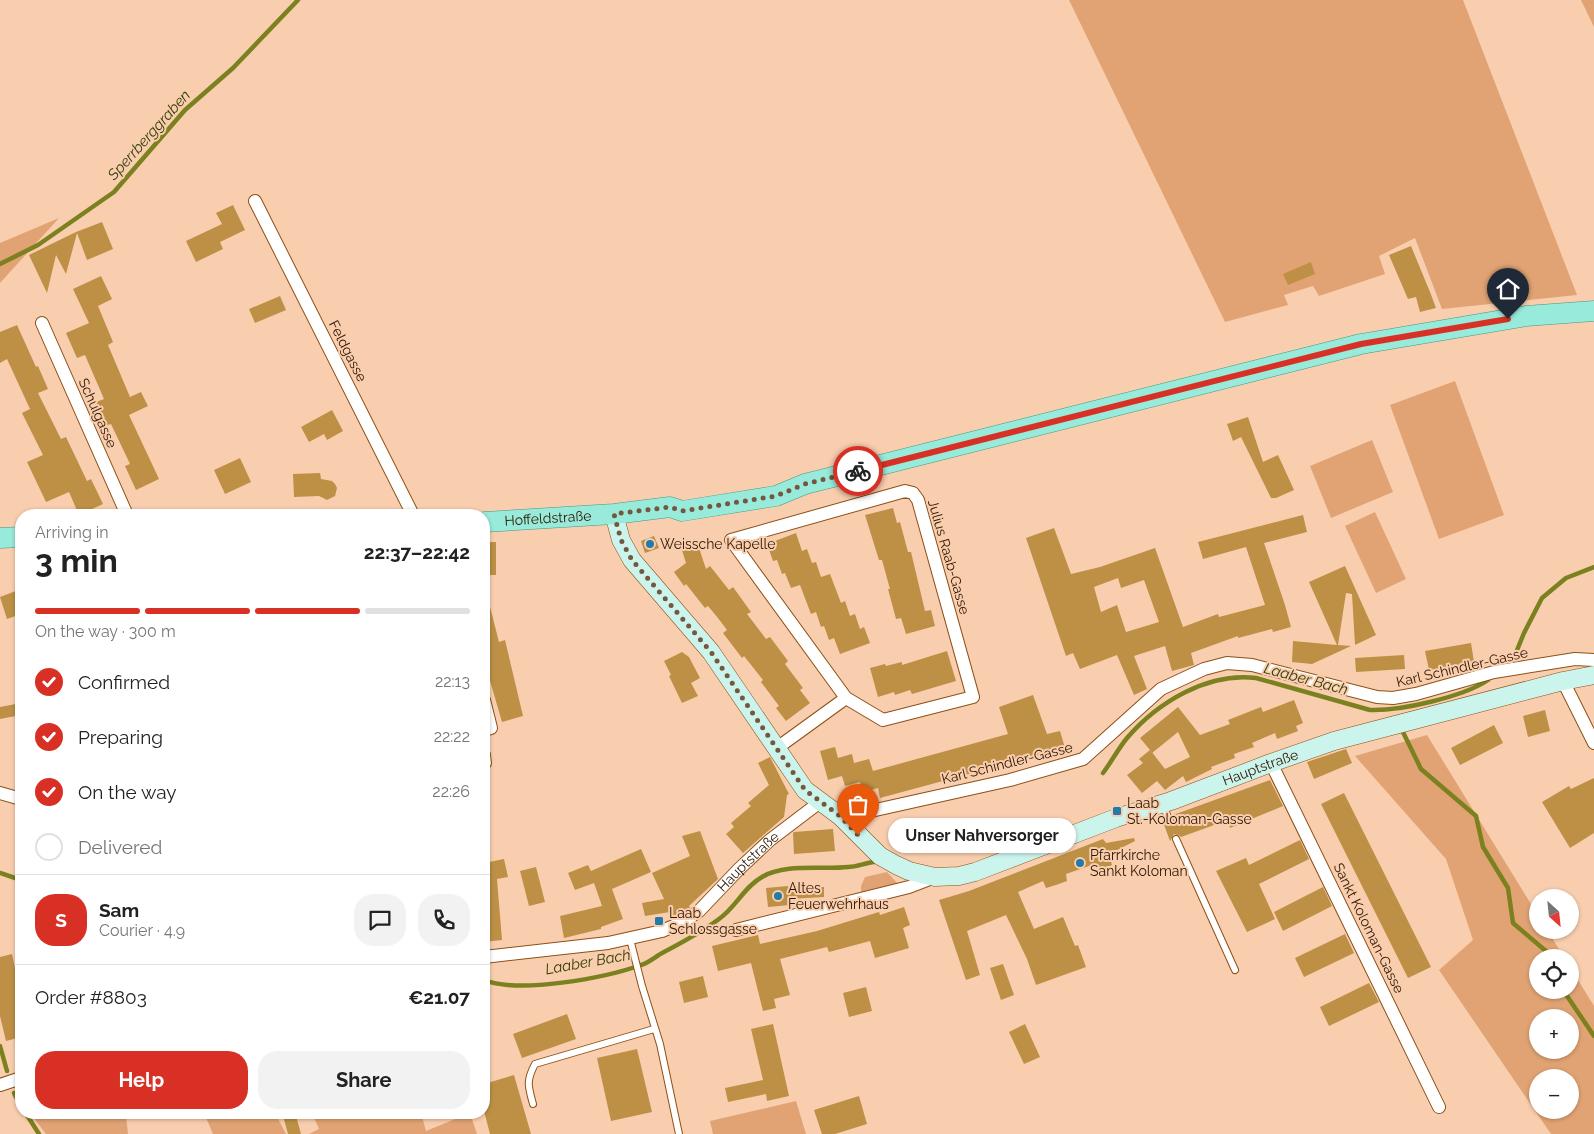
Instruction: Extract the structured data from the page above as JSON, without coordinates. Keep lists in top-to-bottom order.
{
  "streets": {
    "main road": ["Hoffeldstraße"],
    "street": [
      "Feldgasse",
      "Schulgasse",
      "Julius Raab-Gasse",
      "Karl Schindler-Gasse",
      "Hauptstraße",
      "Sankt Koloman-Gasse"
    ]
  },
  "crossings": [
    ["Karl Schindler-Gasse", "Hauptstraße"],
    ["Hauptstraße", "Sankt Koloman-Gasse"]
  ],
  "water": ["Sperrberggraben", "Laaber Bach"],
  "places": {
    "other": [
      "Weissche Kapelle",
      "Unser Nahversorger",
      "Pfarrkirche Sankt Koloman",
      "Altes Feuerwehrhaus"
    ],
    "transit": ["Laab St.-Koloman-Gasse", "Laab Schlossgasse"]
  },
  "north": "bottom right",
  "page": {
    "heading": ["3 min", "Arriving in", "22:37–22:42"],
    "panel": [
      "Sam",
      "Courier · 4.9",
      "Order #8803",
      "€21.07"
    ],
    "bar": "On the way · 300 m",
    "list": [
      ["Confirmed", "22:13"],
      ["Preparing", "22:22"],
      ["On the way", "22:26"],
      "Delivered"
    ],
    "bubble": "Unser Nahversorger",
    "map_buttons": ["+", "−"],
    "round": "S",
    "buttons": ["Help", "Share"]
  }
}
